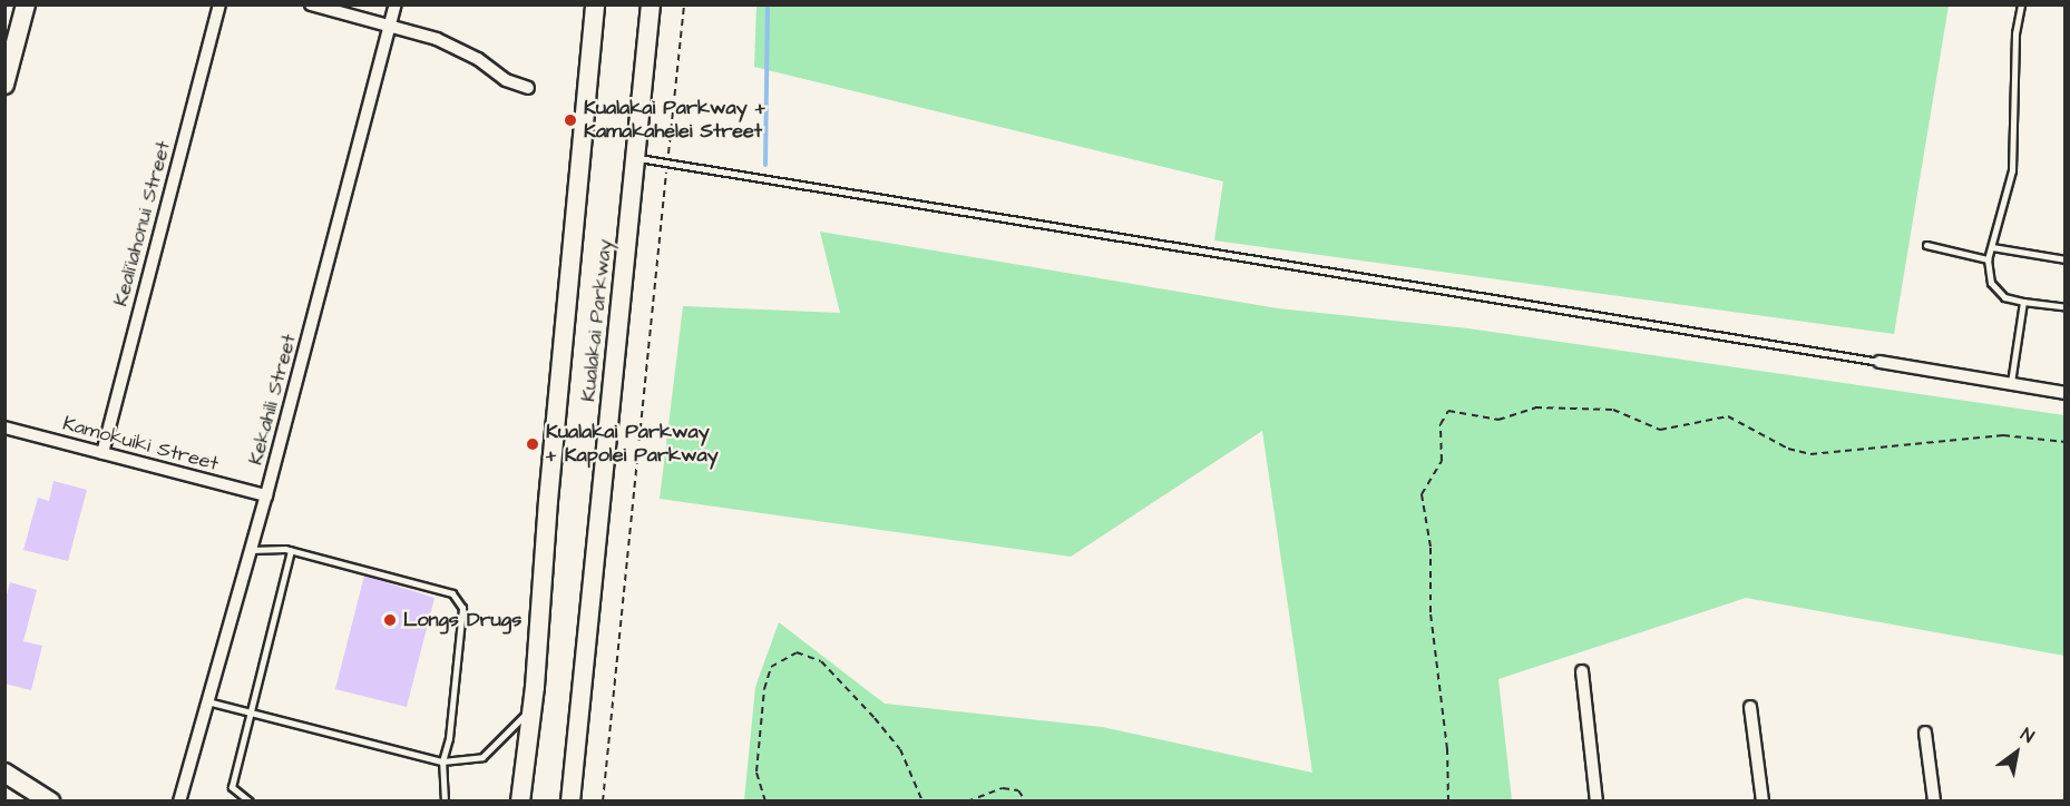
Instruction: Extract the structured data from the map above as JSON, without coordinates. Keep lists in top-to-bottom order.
{
  "streets": {
    "main road": ["Kualakai Parkway"],
    "street": ["Keali'iahonui Street", "Kekahili Street", "Kamokuiki Street"]
  },
  "crossings": [
    ["Keali'iahonui Street", "Kamokuiki Street"],
    ["Kekahili Street", "Kamokuiki Street"]
  ],
  "places": ["Kualakai Parkway + Kamakahelei Street", "Kualakai Parkway + Kapolei Parkway", "Longs Drugs"],
  "north": "top right"
}
